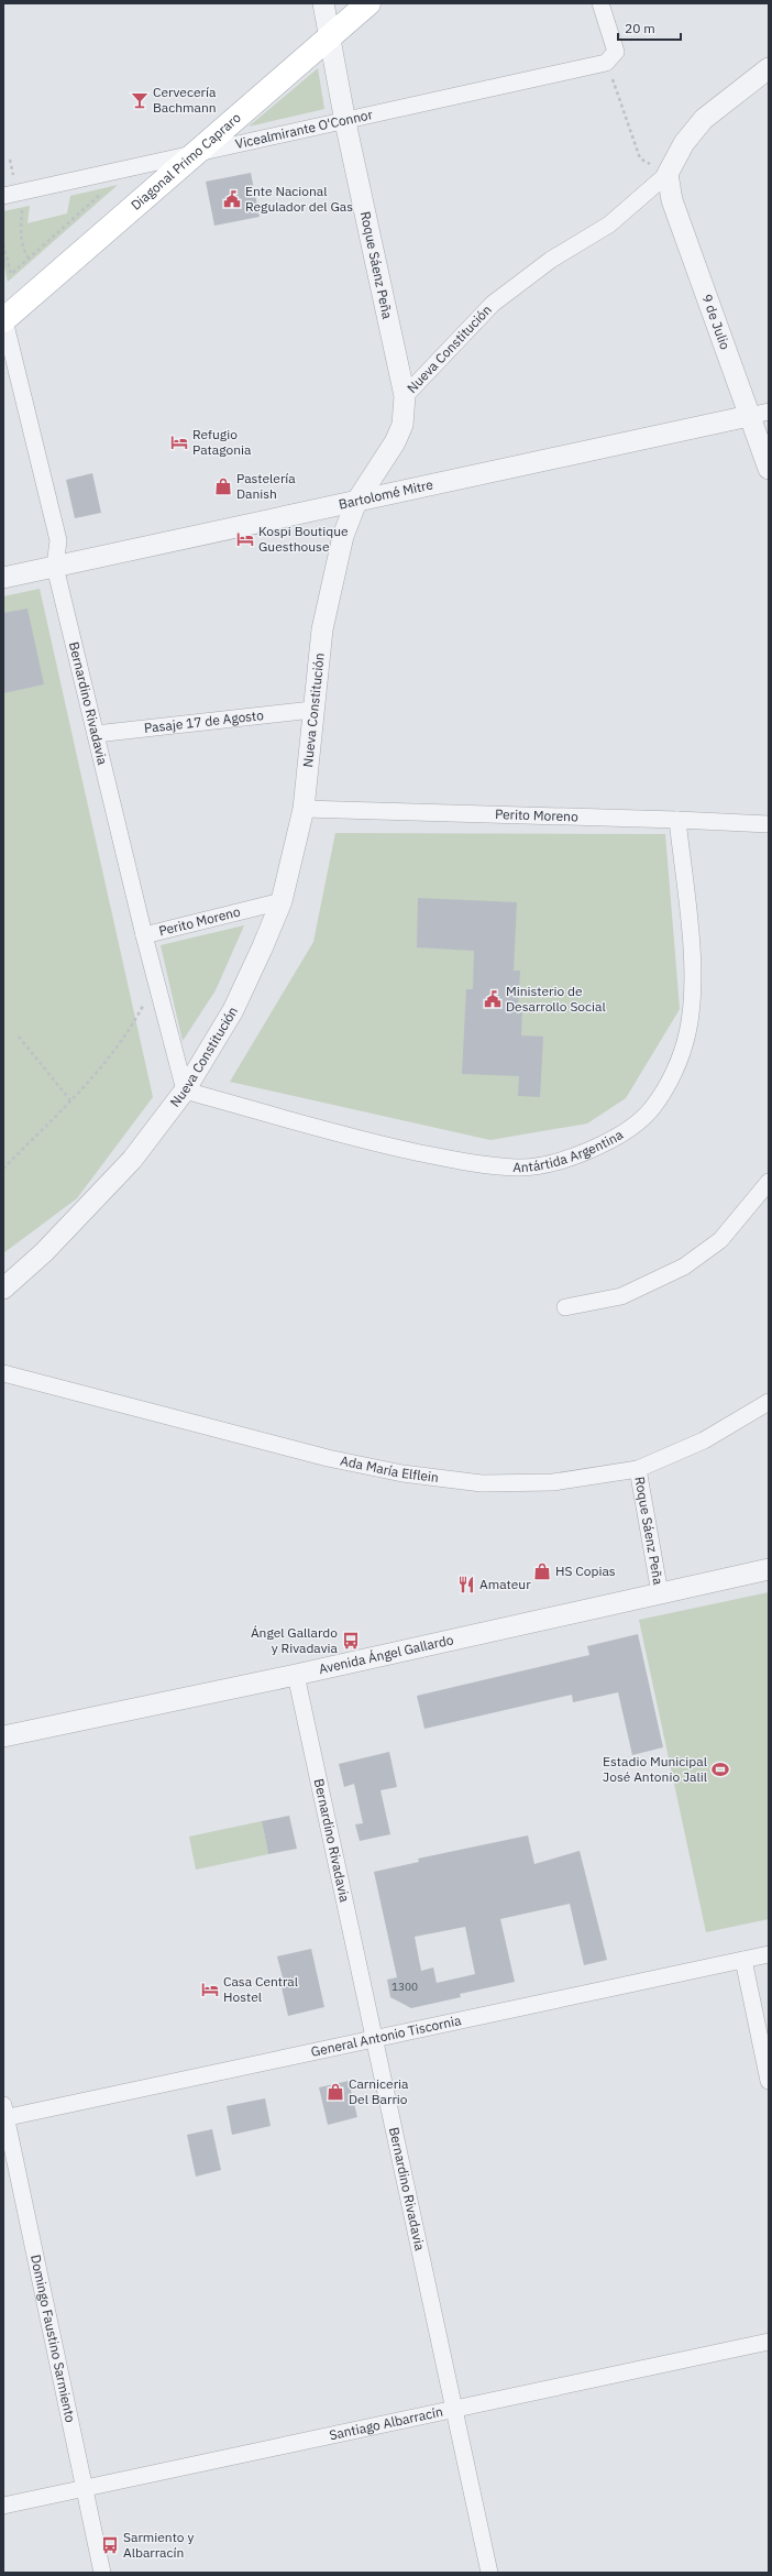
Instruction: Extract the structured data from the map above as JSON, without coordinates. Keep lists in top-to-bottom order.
{
  "streets": {
    "main road": ["Diagonal Primo Capraro"],
    "street": [
      "Vicealmirante O'Connor",
      "Roque Sáenz Peña",
      "9 de Julio",
      "Nueva Constitución",
      "Bartolomé Mitre",
      "Bernardino Rivadavia",
      "Pasaje 17 de Agosto",
      "Perito Moreno",
      "Antártida Argentina",
      "Ada María Elflein",
      "Avenida Ángel Gallardo",
      "General Antonio Tiscornia",
      "Domingo Faustino Sarmiento",
      "Santiago Albarracín"
    ]
  },
  "crossings": [
    ["Vicealmirante O'Connor", "Diagonal Primo Capraro"],
    ["Vicealmirante O'Connor", "Roque Sáenz Peña"],
    ["Diagonal Primo Capraro", "Roque Sáenz Peña"],
    ["Diagonal Primo Capraro", "Bernardino Rivadavia"],
    ["Roque Sáenz Peña", "Nueva Constitución"],
    ["Roque Sáenz Peña", "Ada María Elflein"],
    ["Roque Sáenz Peña", "Avenida Ángel Gallardo"],
    ["9 de Julio", "Nueva Constitución"],
    ["9 de Julio", "Bartolomé Mitre"],
    ["Nueva Constitución", "Bartolomé Mitre"],
    ["Nueva Constitución", "Bernardino Rivadavia"],
    ["Nueva Constitución", "Pasaje 17 de Agosto"],
    ["Nueva Constitución", "Perito Moreno"],
    ["Nueva Constitución", "Antártida Argentina"],
    ["Bartolomé Mitre", "Bernardino Rivadavia"],
    ["Bernardino Rivadavia", "Pasaje 17 de Agosto"],
    ["Bernardino Rivadavia", "Perito Moreno"],
    ["Bernardino Rivadavia", "Antártida Argentina"],
    ["Bernardino Rivadavia", "Avenida Ángel Gallardo"],
    ["Bernardino Rivadavia", "General Antonio Tiscornia"],
    ["Bernardino Rivadavia", "Santiago Albarracín"],
    ["Perito Moreno", "Antártida Argentina"],
    ["General Antonio Tiscornia", "Domingo Faustino Sarmiento"],
    ["Domingo Faustino Sarmiento", "Santiago Albarracín"]
  ],
  "places": {
    "bar": ["Cervecería Bachmann"],
    "public building": ["Ente Nacional Regulador del Gas", "Ministerio de Desarrollo Social"],
    "hotel": ["Refugio Patagonia", "Kospi Boutique Guesthouse", "Casa Central Hostel"],
    "shop": ["Pastelería Danish", "HS Copias", "Carniceria Del Barrio"],
    "restaurant": ["Amateur"],
    "bus stop": ["Ángel Gallardo y Rivadavia", "Sarmiento y Albarracín"],
    "sports": ["Estadio Municipal José Antonio Jalil"]
  },
  "house_numbers": ["1300"],
  "scale_bar": "20 m"
}
